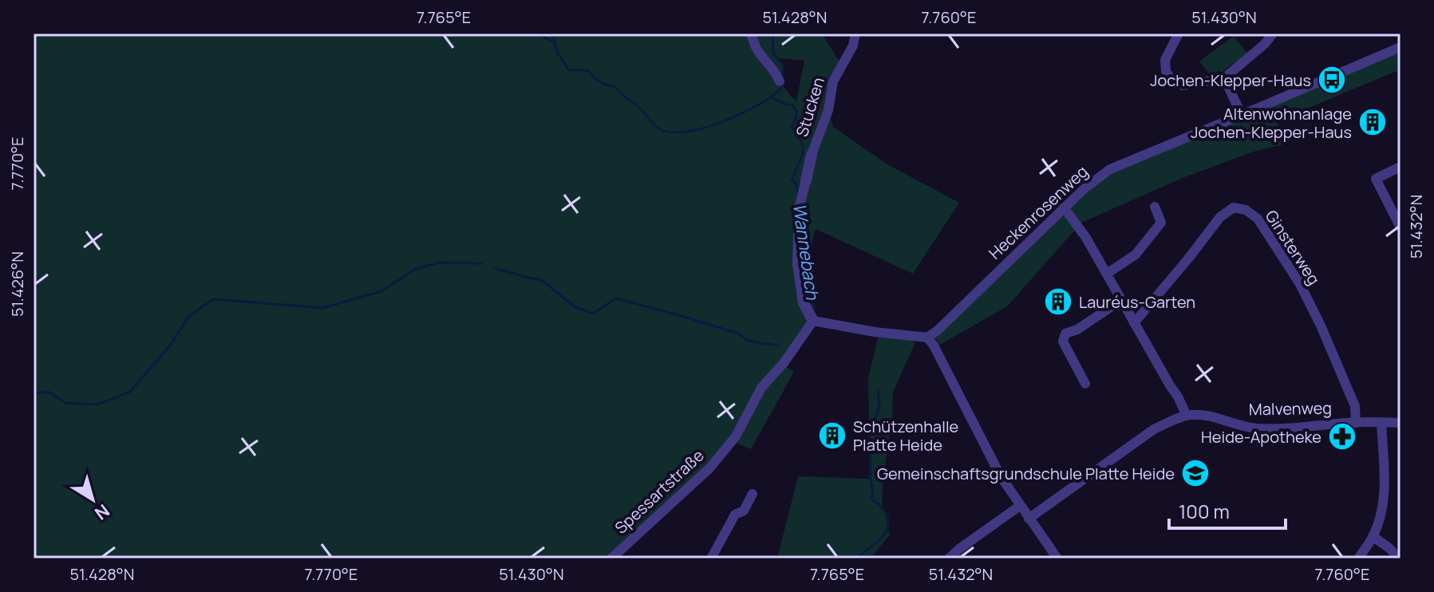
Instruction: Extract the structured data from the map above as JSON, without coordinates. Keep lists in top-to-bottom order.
{
  "streets": {
    "street": [
      "Stucken",
      "Heckenrosenweg",
      "Ginsterweg",
      "Malvenweg",
      "Spessartstraße"
    ]
  },
  "crossings": [
    ["Ginsterweg", "Malvenweg"]
  ],
  "water": ["Wannebach"],
  "places": {
    "bus stop": ["Jochen-Klepper-Haus"],
    "building": ["Altenwohnanlage Jochen-Klepper-Haus", "Lauréus-Garten", "Schützenhalle Platte Heide"],
    "pharmacy": ["Heide-Apotheke"],
    "school or university": ["Gemeinschaftsgrundschule Platte Heide"]
  },
  "scale_bar": "100 m",
  "north": "bottom right",
  "coordinates": [
    "7.765°E",
    "51.428°N",
    "7.760°E",
    "51.430°N",
    "7.770°E",
    "51.432°N",
    "51.426°N"
  ]
}
